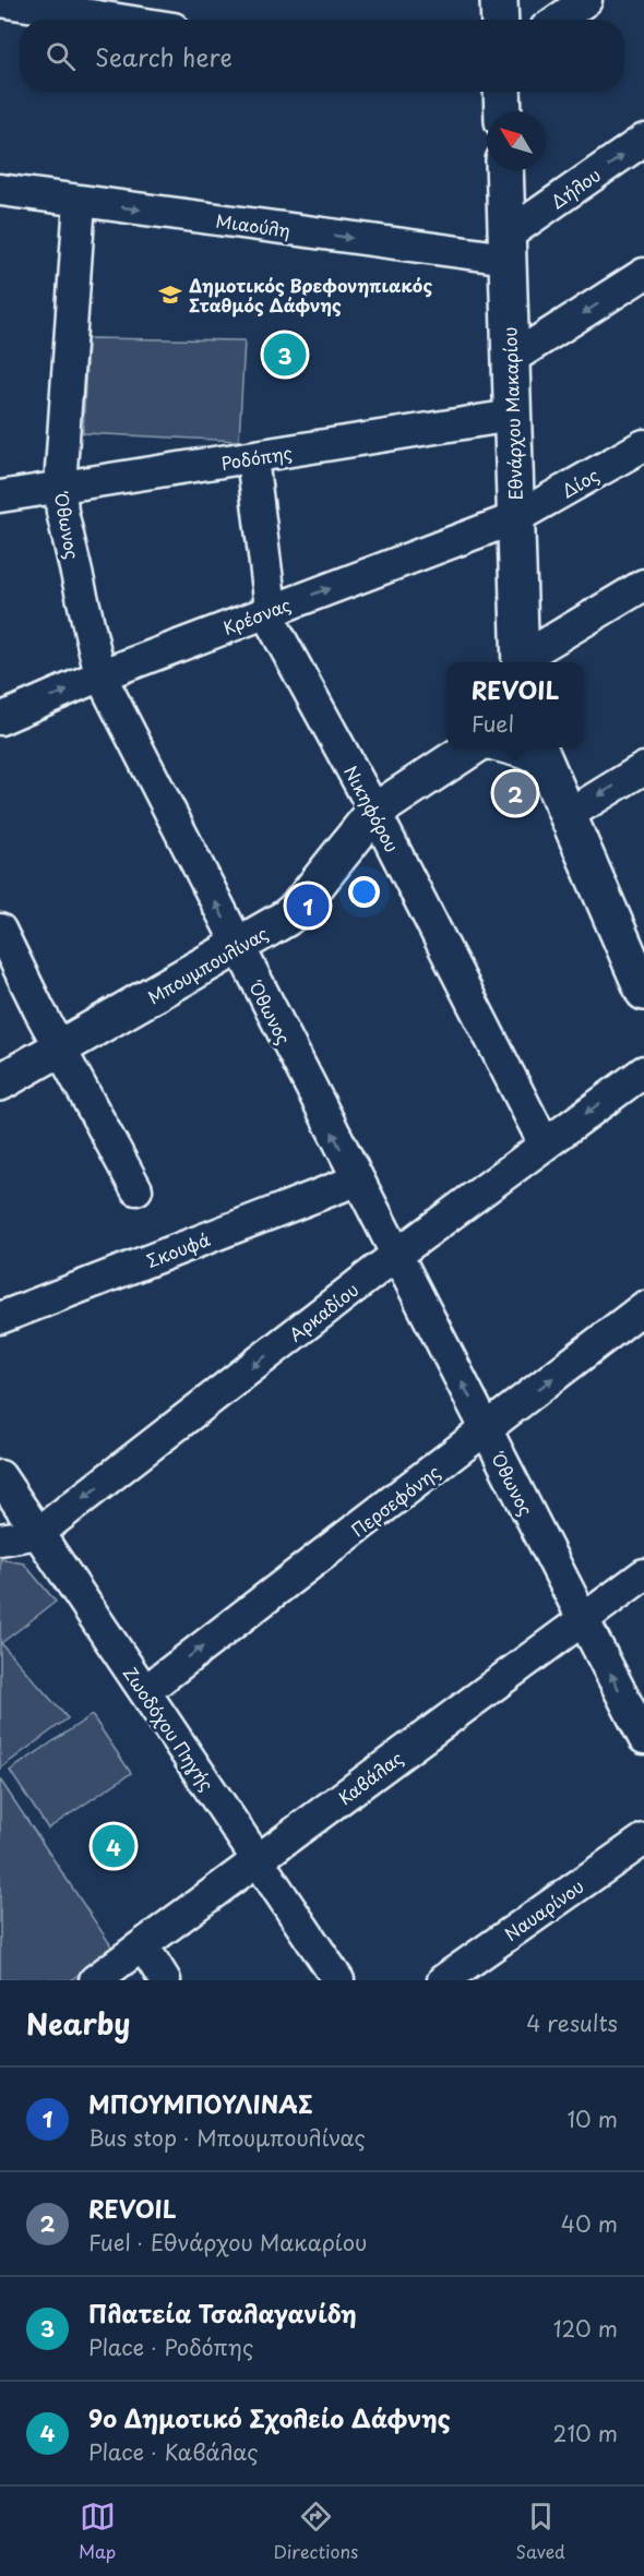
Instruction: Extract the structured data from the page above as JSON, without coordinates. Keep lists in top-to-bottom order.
{
  "streets": {
    "street": [
      "Δήλου",
      "Μιαούλη",
      "Εθνάρχου Μακαρίου",
      "Ροδόπης",
      "Δίος",
      "Όθωνος",
      "Κρέσνας",
      "Νικηφόρου",
      "Μπουμπουλίνας",
      "Σκουφά",
      "Αρκαδίου",
      "Περσεφόνης",
      "Ζωοδόχου Πηγής",
      "Καβάλας",
      "Ναυαρίνου"
    ]
  },
  "crossings": [
    ["Δήλου", "Μιαούλη"],
    ["Δήλου", "Εθνάρχου Μακαρίου"],
    ["Μιαούλη", "Εθνάρχου Μακαρίου"],
    ["Μιαούλη", "Όθωνος"],
    ["Εθνάρχου Μακαρίου", "Ροδόπης"],
    ["Εθνάρχου Μακαρίου", "Δίος"],
    ["Εθνάρχου Μακαρίου", "Κρέσνας"],
    ["Ροδόπης", "Όθωνος"],
    ["Ροδόπης", "Νικηφόρου"],
    ["Δίος", "Κρέσνας"],
    ["Όθωνος", "Κρέσνας"],
    ["Όθωνος", "Μπουμπουλίνας"],
    ["Όθωνος", "Σκουφά"],
    ["Όθωνος", "Αρκαδίου"],
    ["Όθωνος", "Περσεφόνης"],
    ["Όθωνος", "Καβάλας"],
    ["Κρέσνας", "Νικηφόρου"],
    ["Νικηφόρου", "Μπουμπουλίνας"],
    ["Νικηφόρου", "Αρκαδίου"],
    ["Αρκαδίου", "Ζωοδόχου Πηγής"],
    ["Περσεφόνης", "Ζωοδόχου Πηγής"],
    ["Ζωοδόχου Πηγής", "Καβάλας"]
  ],
  "one_way": [
    "Μιαούλη",
    "Κρέσνας",
    "Αρκαδίου",
    "Περσεφόνης"
  ],
  "places": {
    "school or university": ["Δημοτικός Βρεφονηπιακός Σταθμός Δάφνης"]
  },
  "north": "top left",
  "page": {
    "search": "Search here",
    "pins": [
      "3",
      "2",
      "1",
      "4"
    ],
    "popup": ["REVOIL", "Fuel"],
    "heading": ["Nearby", "4 results"],
    "list": [
      {
        "mark": "1",
        "name": "ΜΠΟΥΜΠΟΥΛΙΝΑΣ",
        "note": "Bus stop · Μπουμπουλίνας",
        "value": "10 m"
      },
      {
        "mark": "2",
        "name": "REVOIL",
        "note": "Fuel · Εθνάρχου Μακαρίου",
        "value": "40 m"
      },
      {
        "mark": "3",
        "name": "Πλατεία Τσαλαγανίδη",
        "note": "Place · Ροδόπης",
        "value": "120 m"
      },
      {
        "mark": "4",
        "name": "9ο Δημοτικό Σχολείο Δάφνης",
        "note": "Place · Καβάλας",
        "value": "210 m"
      }
    ],
    "nav": ["Map", "Directions", "Saved"]
  }
}
